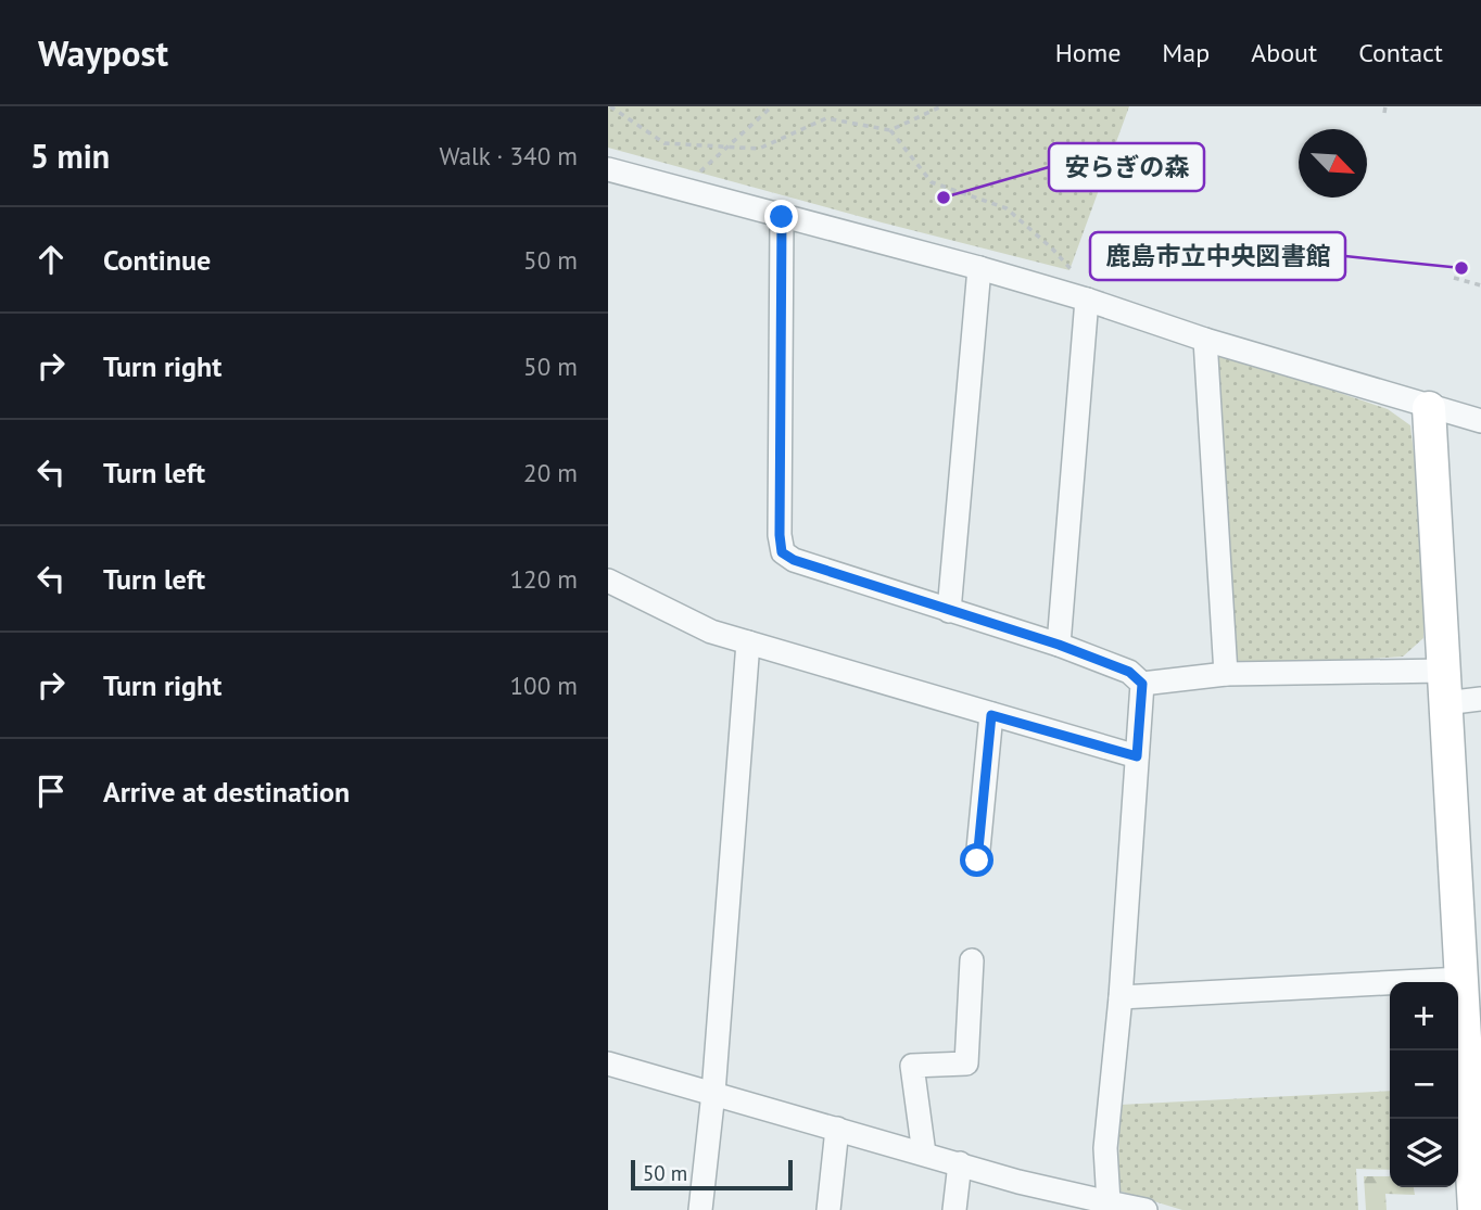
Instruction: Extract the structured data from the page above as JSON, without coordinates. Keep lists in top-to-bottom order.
{
  "places": ["安らぎの森", "鹿島市立中央図書館"],
  "scale_bar": "50 m",
  "north": "bottom right",
  "page": {
    "header": "Waypost",
    "nav": [
      "Home",
      "Map",
      "About",
      "Contact"
    ],
    "heading": ["5 min", "Walk · 340 m"],
    "list": [
      ["Continue", "50 m"],
      ["Turn right", "50 m"],
      ["Turn left", "20 m"],
      ["Turn left", "120 m"],
      ["Turn right", "100 m"],
      "Arrive at destination"
    ],
    "map_buttons": ["+", "−"],
    "scale": "50 m"
  }
}
